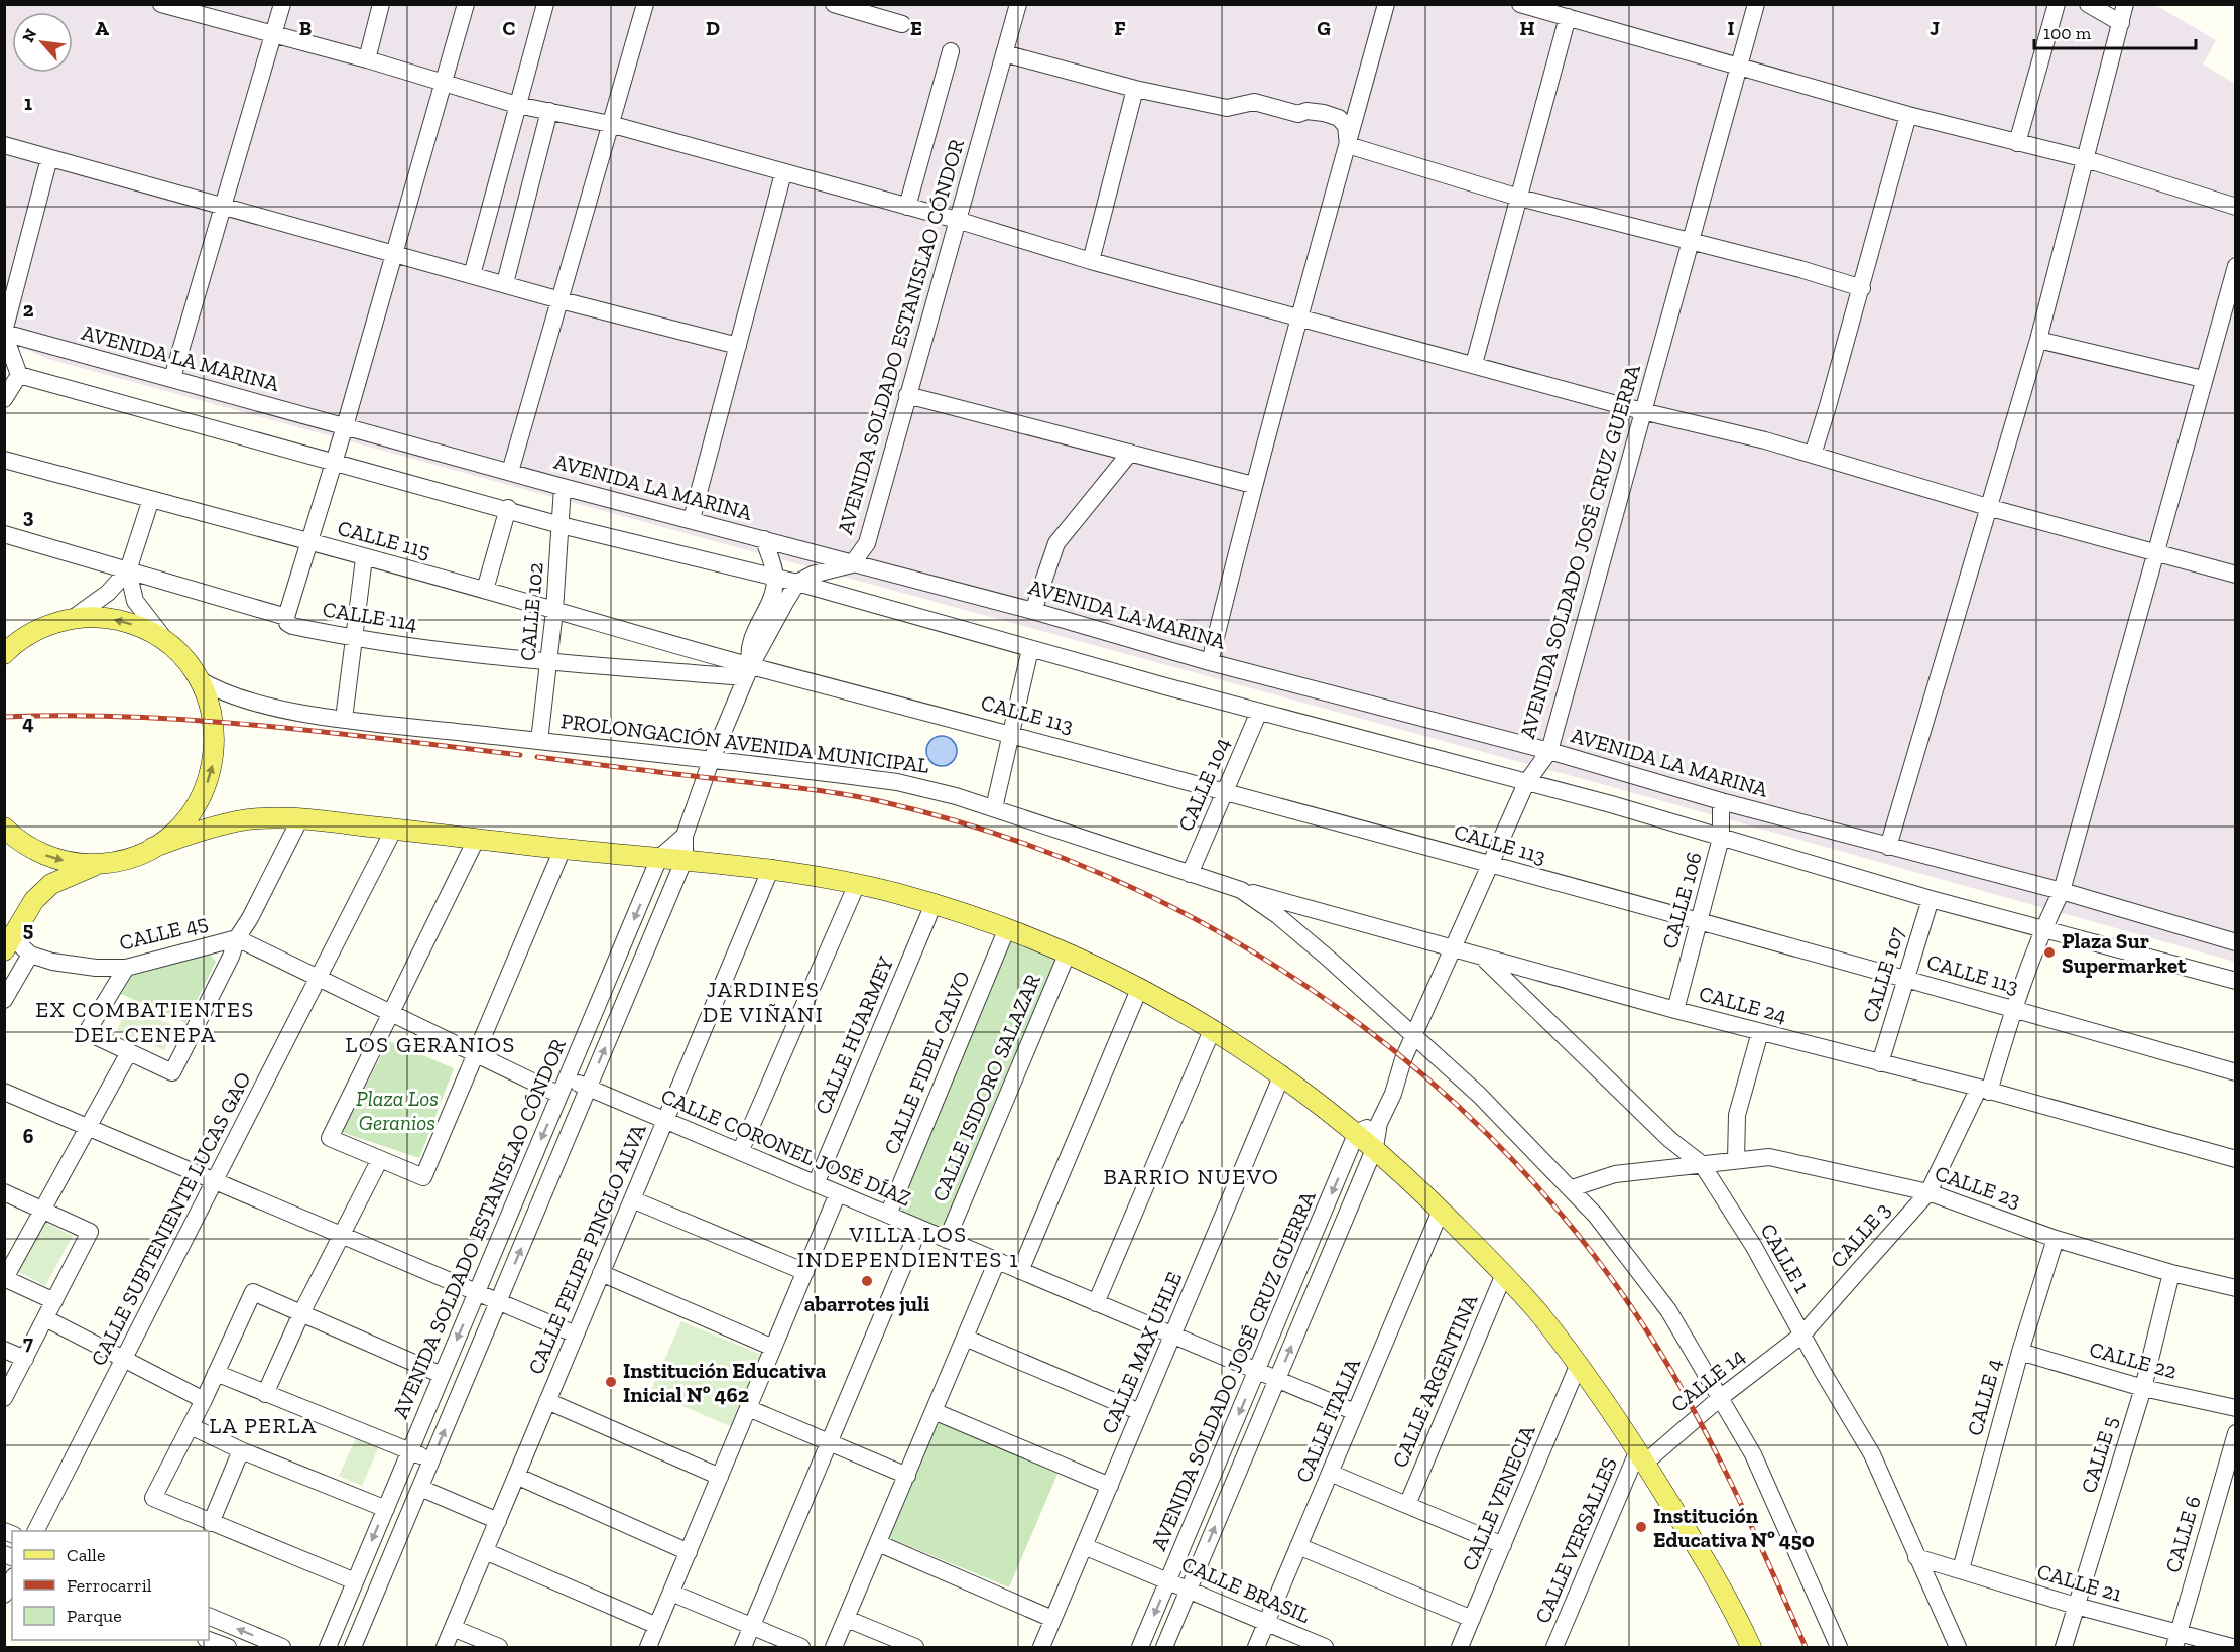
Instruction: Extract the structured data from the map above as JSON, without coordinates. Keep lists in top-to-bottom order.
{
  "streets": {
    "main road": ["PROLONGACIÓN AVENIDA MUNICIPAL"],
    "street": [
      "AVENIDA SOLDADO ESTANISLAO CÓNDOR",
      "AVENIDA LA MARINA",
      "CALLE 115",
      "AVENIDA SOLDADO JOSÉ CRUZ GUERRA",
      "CALLE 102",
      "CALLE 114",
      "CALLE 113",
      "CALLE 104",
      "CALLE 106",
      "CALLE 45",
      "CALLE 107",
      "CALLE 24",
      "CALLE HUARMEY",
      "CALLE FIDEL CALVO",
      "CALLE ISIDORO SALAZAR",
      "CALLE CORONEL JOSÉ DÍAZ",
      "CALLE 23",
      "CALLE SUBTENIENTE LUCAS GAO",
      "CALLE 3",
      "CALLE FELIPE PINGLO ALVA",
      "CALLE 1",
      "CALLE MAX UHLE",
      "CALLE 22",
      "CALLE 14",
      "CALLE ARGENTINA",
      "CALLE 4",
      "CALLE ITALIA",
      "CALLE 5",
      "CALLE VENECIA",
      "CALLE 6",
      "CALLE VERSALLES",
      "CALLE 21",
      "CALLE BRASIL"
    ]
  },
  "crossings": [
    ["AVENIDA SOLDADO ESTANISLAO CÓNDOR", "AVENIDA LA MARINA"],
    ["AVENIDA SOLDADO ESTANISLAO CÓNDOR", "PROLONGACIÓN AVENIDA MUNICIPAL"],
    ["AVENIDA SOLDADO ESTANISLAO CÓNDOR", "CALLE CORONEL JOSÉ DÍAZ"],
    ["AVENIDA LA MARINA", "AVENIDA SOLDADO JOSÉ CRUZ GUERRA"],
    ["AVENIDA LA MARINA", "CALLE 102"],
    ["AVENIDA LA MARINA", "CALLE 106"],
    ["AVENIDA LA MARINA", "CALLE 3"],
    ["CALLE 115", "CALLE 102"],
    ["CALLE 115", "CALLE 114"],
    ["CALLE 115", "CALLE 113"],
    ["AVENIDA SOLDADO JOSÉ CRUZ GUERRA", "CALLE 113"],
    ["AVENIDA SOLDADO JOSÉ CRUZ GUERRA", "PROLONGACIÓN AVENIDA MUNICIPAL"],
    ["AVENIDA SOLDADO JOSÉ CRUZ GUERRA", "CALLE 24"],
    ["AVENIDA SOLDADO JOSÉ CRUZ GUERRA", "CALLE CORONEL JOSÉ DÍAZ"],
    ["AVENIDA SOLDADO JOSÉ CRUZ GUERRA", "CALLE BRASIL"],
    ["CALLE 102", "CALLE 114"],
    ["CALLE 102", "PROLONGACIÓN AVENIDA MUNICIPAL"],
    ["CALLE 114", "CALLE 113"],
    ["CALLE 113", "CALLE 104"],
    ["CALLE 113", "CALLE 106"],
    ["CALLE 113", "CALLE 107"],
    ["CALLE 113", "CALLE 3"],
    ["PROLONGACIÓN AVENIDA MUNICIPAL", "CALLE 104"],
    ["PROLONGACIÓN AVENIDA MUNICIPAL", "CALLE 24"],
    ["PROLONGACIÓN AVENIDA MUNICIPAL", "CALLE HUARMEY"],
    ["PROLONGACIÓN AVENIDA MUNICIPAL", "CALLE FIDEL CALVO"],
    ["PROLONGACIÓN AVENIDA MUNICIPAL", "CALLE ISIDORO SALAZAR"],
    ["PROLONGACIÓN AVENIDA MUNICIPAL", "CALLE 23"],
    ["PROLONGACIÓN AVENIDA MUNICIPAL", "CALLE SUBTENIENTE LUCAS GAO"],
    ["PROLONGACIÓN AVENIDA MUNICIPAL", "CALLE FELIPE PINGLO ALVA"],
    ["PROLONGACIÓN AVENIDA MUNICIPAL", "CALLE MAX UHLE"],
    ["PROLONGACIÓN AVENIDA MUNICIPAL", "CALLE 14"],
    ["PROLONGACIÓN AVENIDA MUNICIPAL", "CALLE ARGENTINA"],
    ["PROLONGACIÓN AVENIDA MUNICIPAL", "CALLE ITALIA"],
    ["PROLONGACIÓN AVENIDA MUNICIPAL", "CALLE VENECIA"],
    ["PROLONGACIÓN AVENIDA MUNICIPAL", "CALLE VERSALLES"],
    ["CALLE 106", "CALLE 24"],
    ["CALLE 107", "CALLE 24"],
    ["CALLE 24", "CALLE 3"],
    ["CALLE 24", "CALLE 1"],
    ["CALLE HUARMEY", "CALLE CORONEL JOSÉ DÍAZ"],
    ["CALLE FIDEL CALVO", "CALLE CORONEL JOSÉ DÍAZ"],
    ["CALLE ISIDORO SALAZAR", "CALLE CORONEL JOSÉ DÍAZ"],
    ["CALLE CORONEL JOSÉ DÍAZ", "CALLE FELIPE PINGLO ALVA"],
    ["CALLE CORONEL JOSÉ DÍAZ", "CALLE MAX UHLE"],
    ["CALLE CORONEL JOSÉ DÍAZ", "CALLE ITALIA"],
    ["CALLE 23", "CALLE 3"],
    ["CALLE 23", "CALLE 1"],
    ["CALLE 23", "CALLE 4"],
    ["CALLE 23", "CALLE 5"],
    ["CALLE 3", "CALLE 1"],
    ["CALLE 3", "CALLE 14"],
    ["CALLE 1", "CALLE 14"],
    ["CALLE 1", "CALLE 21"],
    ["CALLE MAX UHLE", "CALLE BRASIL"],
    ["CALLE 22", "CALLE 4"],
    ["CALLE 22", "CALLE 5"],
    ["CALLE 14", "CALLE VERSALLES"],
    ["CALLE 4", "CALLE 21"],
    ["CALLE ITALIA", "CALLE BRASIL"],
    ["CALLE 5", "CALLE 21"],
    ["CALLE 6", "CALLE 21"]
  ],
  "districts": [
    "JARDINES DE VIÑANI",
    "EX COMBATIENTES DEL CENEPA",
    "LOS GERANIOS",
    "BARRIO NUEVO",
    "VILLA LOS INDEPENDIENTES 1",
    "LA PERLA"
  ],
  "parks": ["Plaza Los Geranios"],
  "places": [
    "Plaza Sur Supermarket",
    "abarrotes juli",
    "Institución Educativa Inicial Nº 462",
    "Institución Educativa Nº 450"
  ],
  "legend": ["Calle", "Ferrocarril", "Parque"],
  "scale_bar": "100 m",
  "north": "top left",
  "grid": {
    "columns": [
      "A",
      "B",
      "C",
      "D",
      "E",
      "F",
      "G",
      "H",
      "I",
      "J"
    ],
    "rows": [
      "1",
      "2",
      "3",
      "4",
      "5",
      "6",
      "7"
    ]
  }
}
